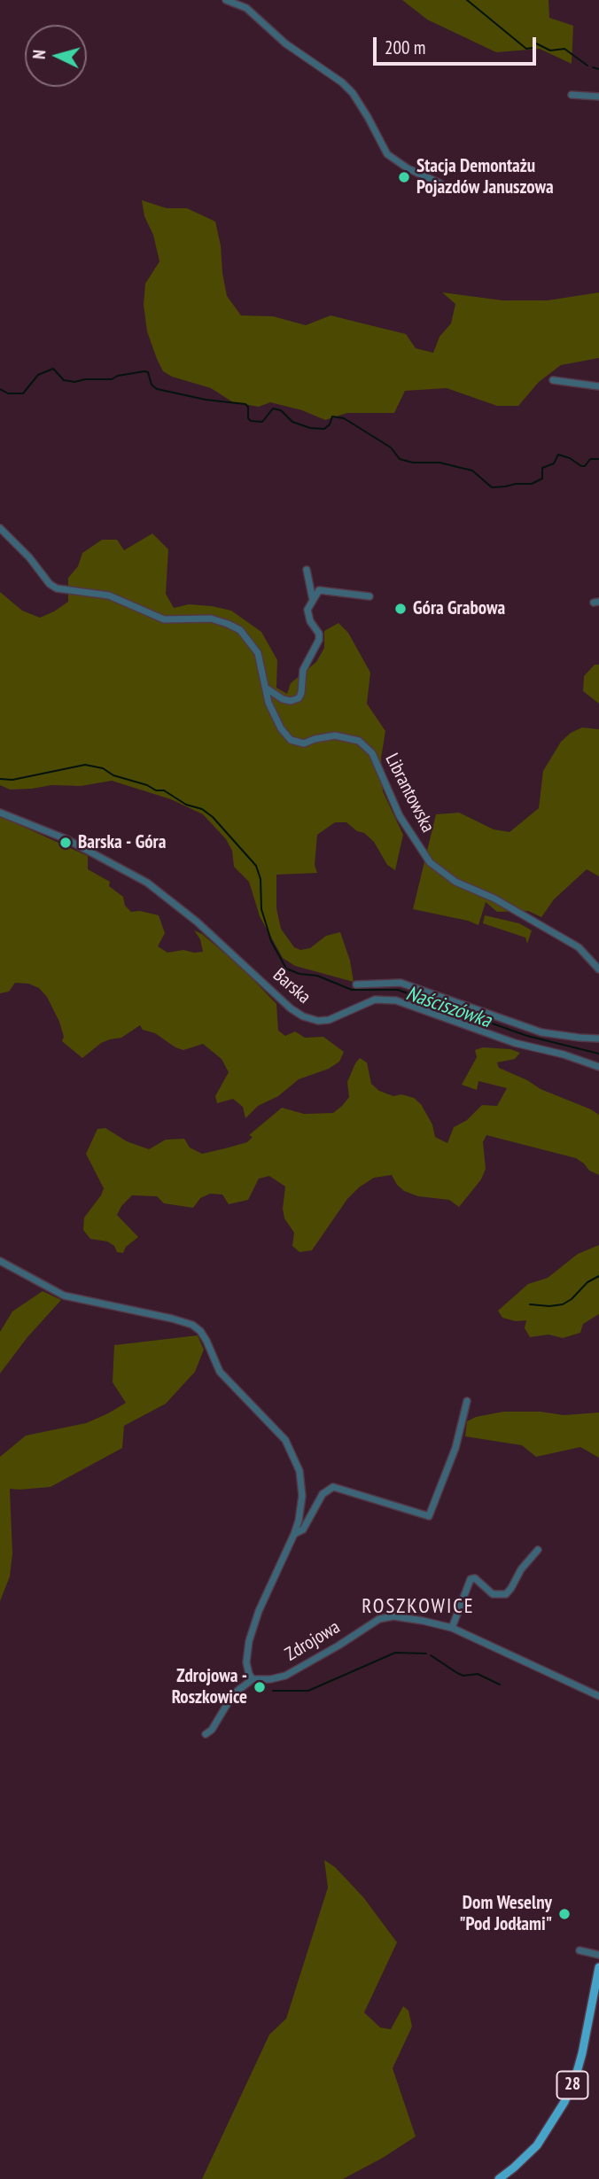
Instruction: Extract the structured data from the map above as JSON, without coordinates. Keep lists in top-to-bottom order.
{
  "streets": {
    "main road": ["28"],
    "street": ["Librantowska", "Barska", "Zdrojowa"]
  },
  "districts": ["ROSZKOWICE"],
  "water": ["Naściszówka"],
  "places": [
    "Stacja Demontażu Pojazdów Januszowa",
    "Góra Grabowa",
    "Barska - Góra",
    "Zdrojowa - Roszkowice",
    "Dom Weselny \"Pod Jodłami\""
  ],
  "scale_bar": "200 m",
  "north": "left"
}
